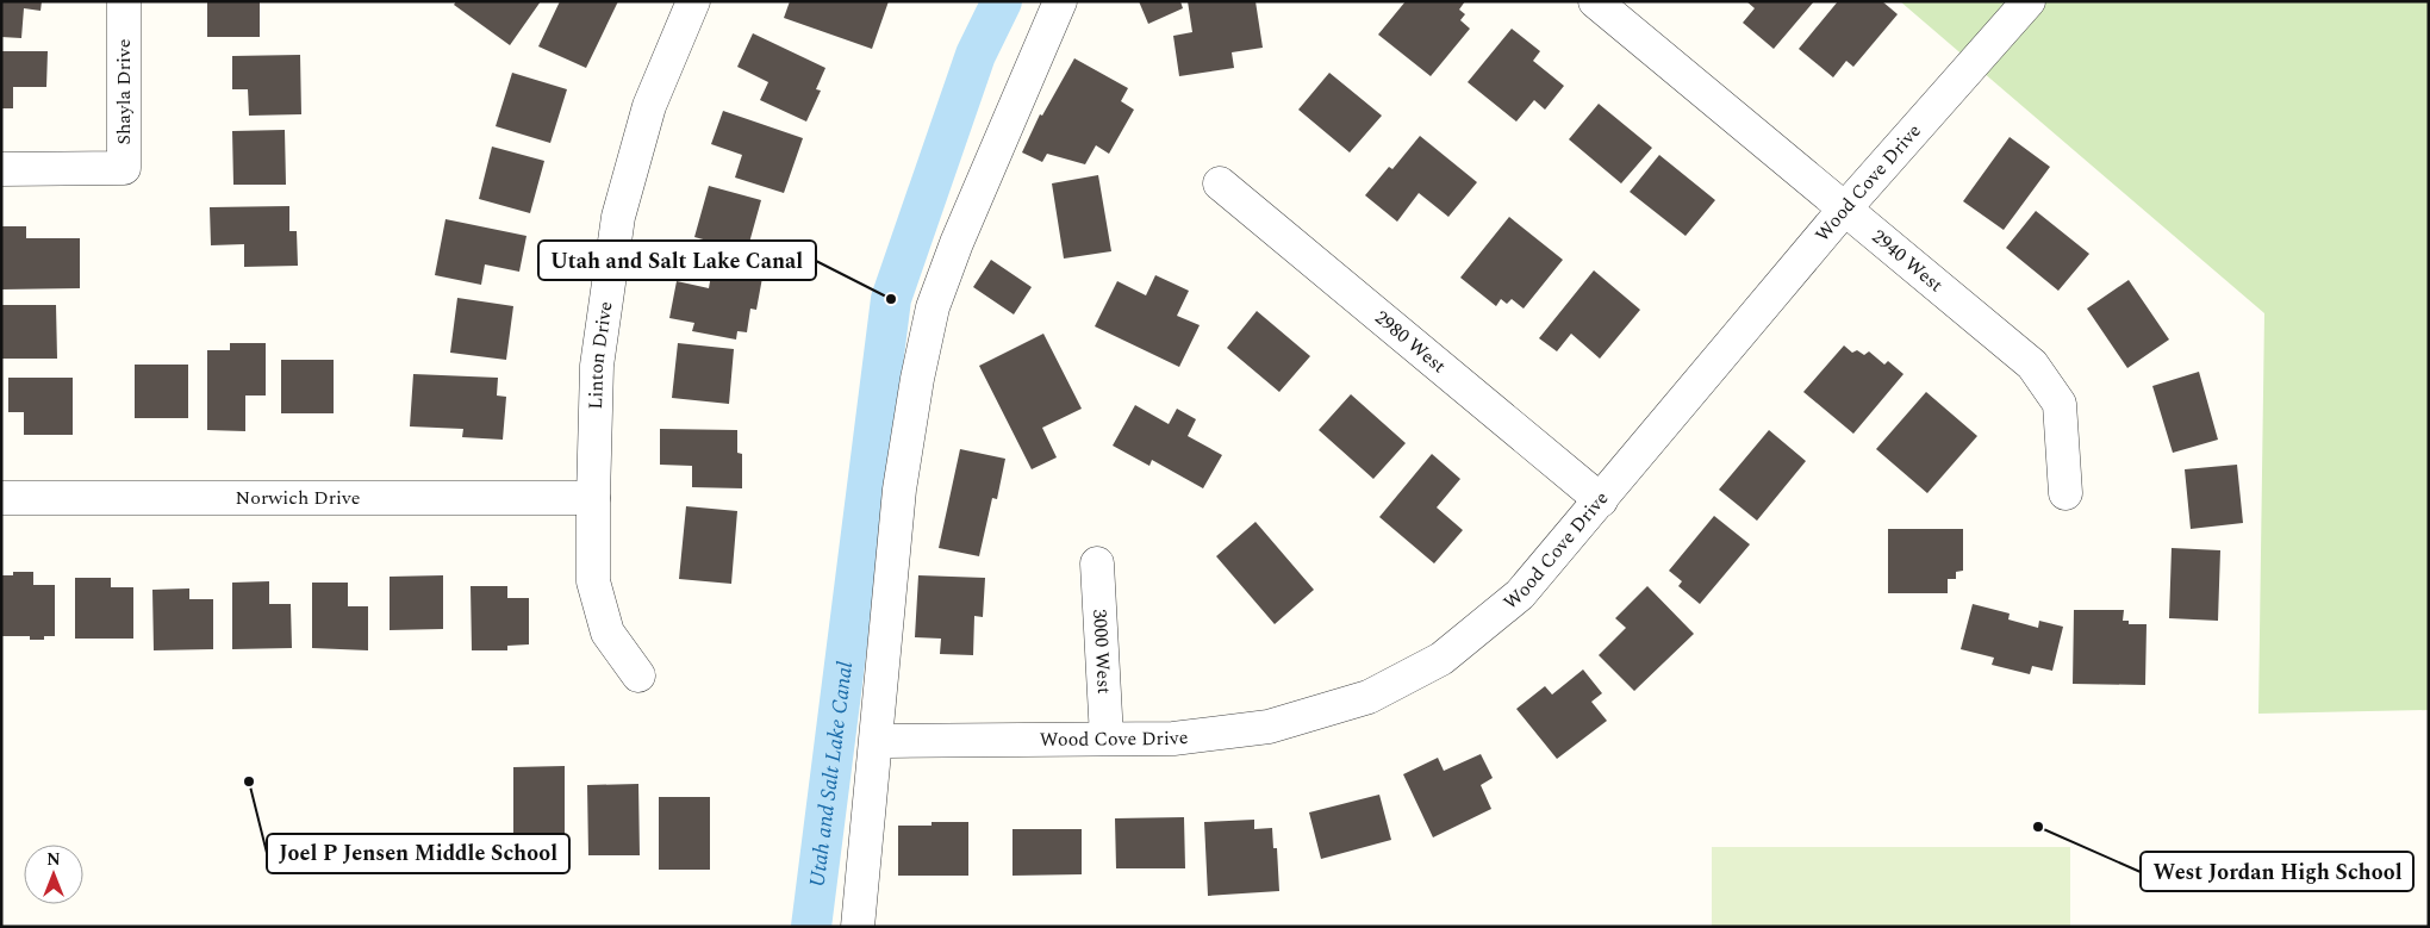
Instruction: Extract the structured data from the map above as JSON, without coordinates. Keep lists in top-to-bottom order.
{
  "streets": {
    "street": [
      "Shayla Drive",
      "Wood Cove Drive",
      "2940 West",
      "2980 West",
      "Linton Drive",
      "Norwich Drive",
      "3000 West"
    ]
  },
  "crossings": [
    ["Wood Cove Drive", "2940 West"],
    ["Wood Cove Drive", "2980 West"],
    ["Wood Cove Drive", "3000 West"],
    ["Linton Drive", "Norwich Drive"]
  ],
  "water": ["Utah and Salt Lake Canal"],
  "places": ["Utah and Salt Lake Canal", "Joel P Jensen Middle School", "West Jordan High School"],
  "north": "top"
}
